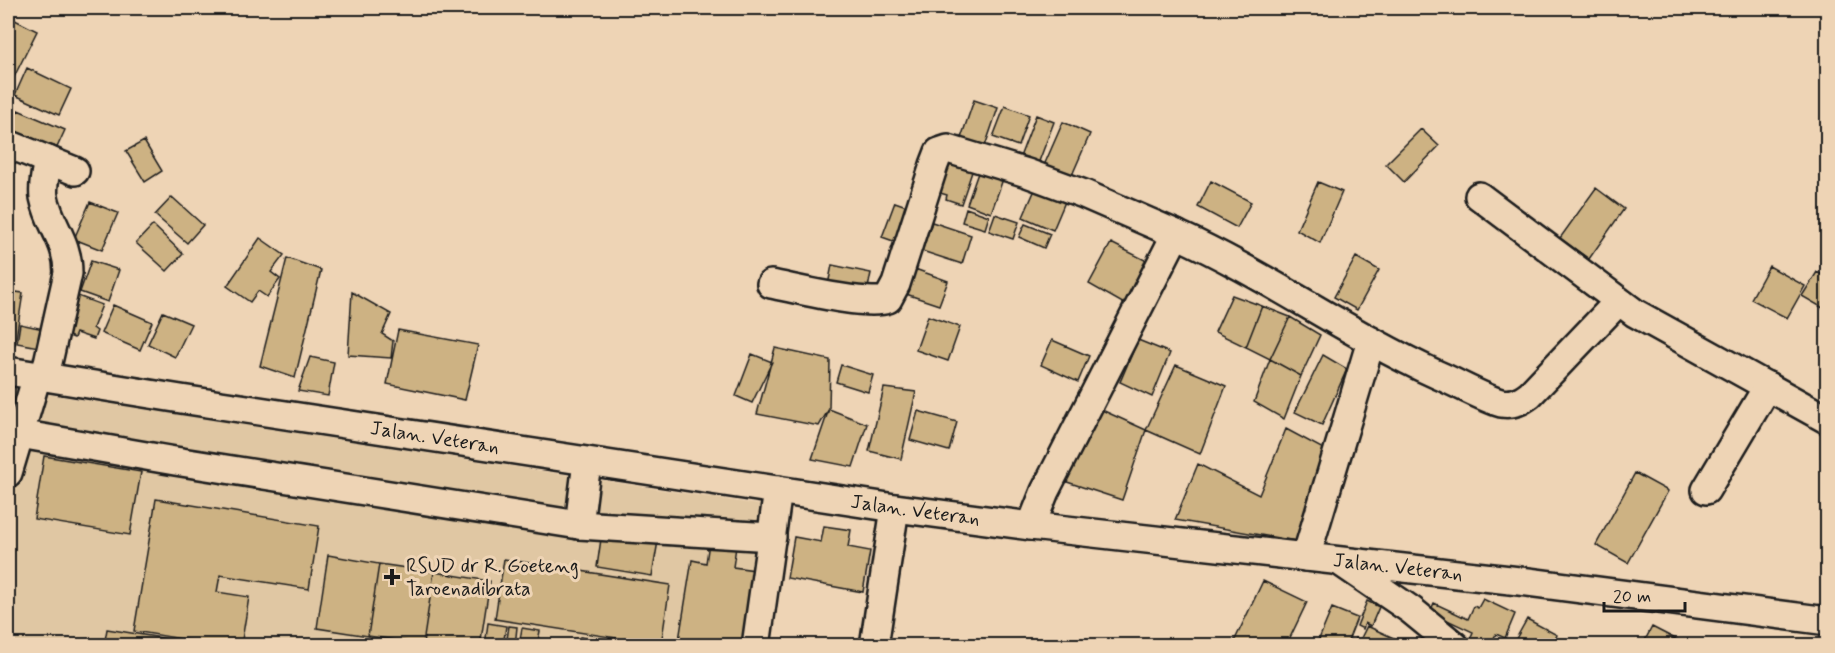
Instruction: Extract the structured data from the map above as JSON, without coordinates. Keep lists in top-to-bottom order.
{
  "streets": {
    "street": ["Jalan. Veteran"]
  },
  "places": {
    "health": ["RSUD dr R. Goeteng Taroenadibrata"]
  },
  "scale_bar": "20 m"
}
